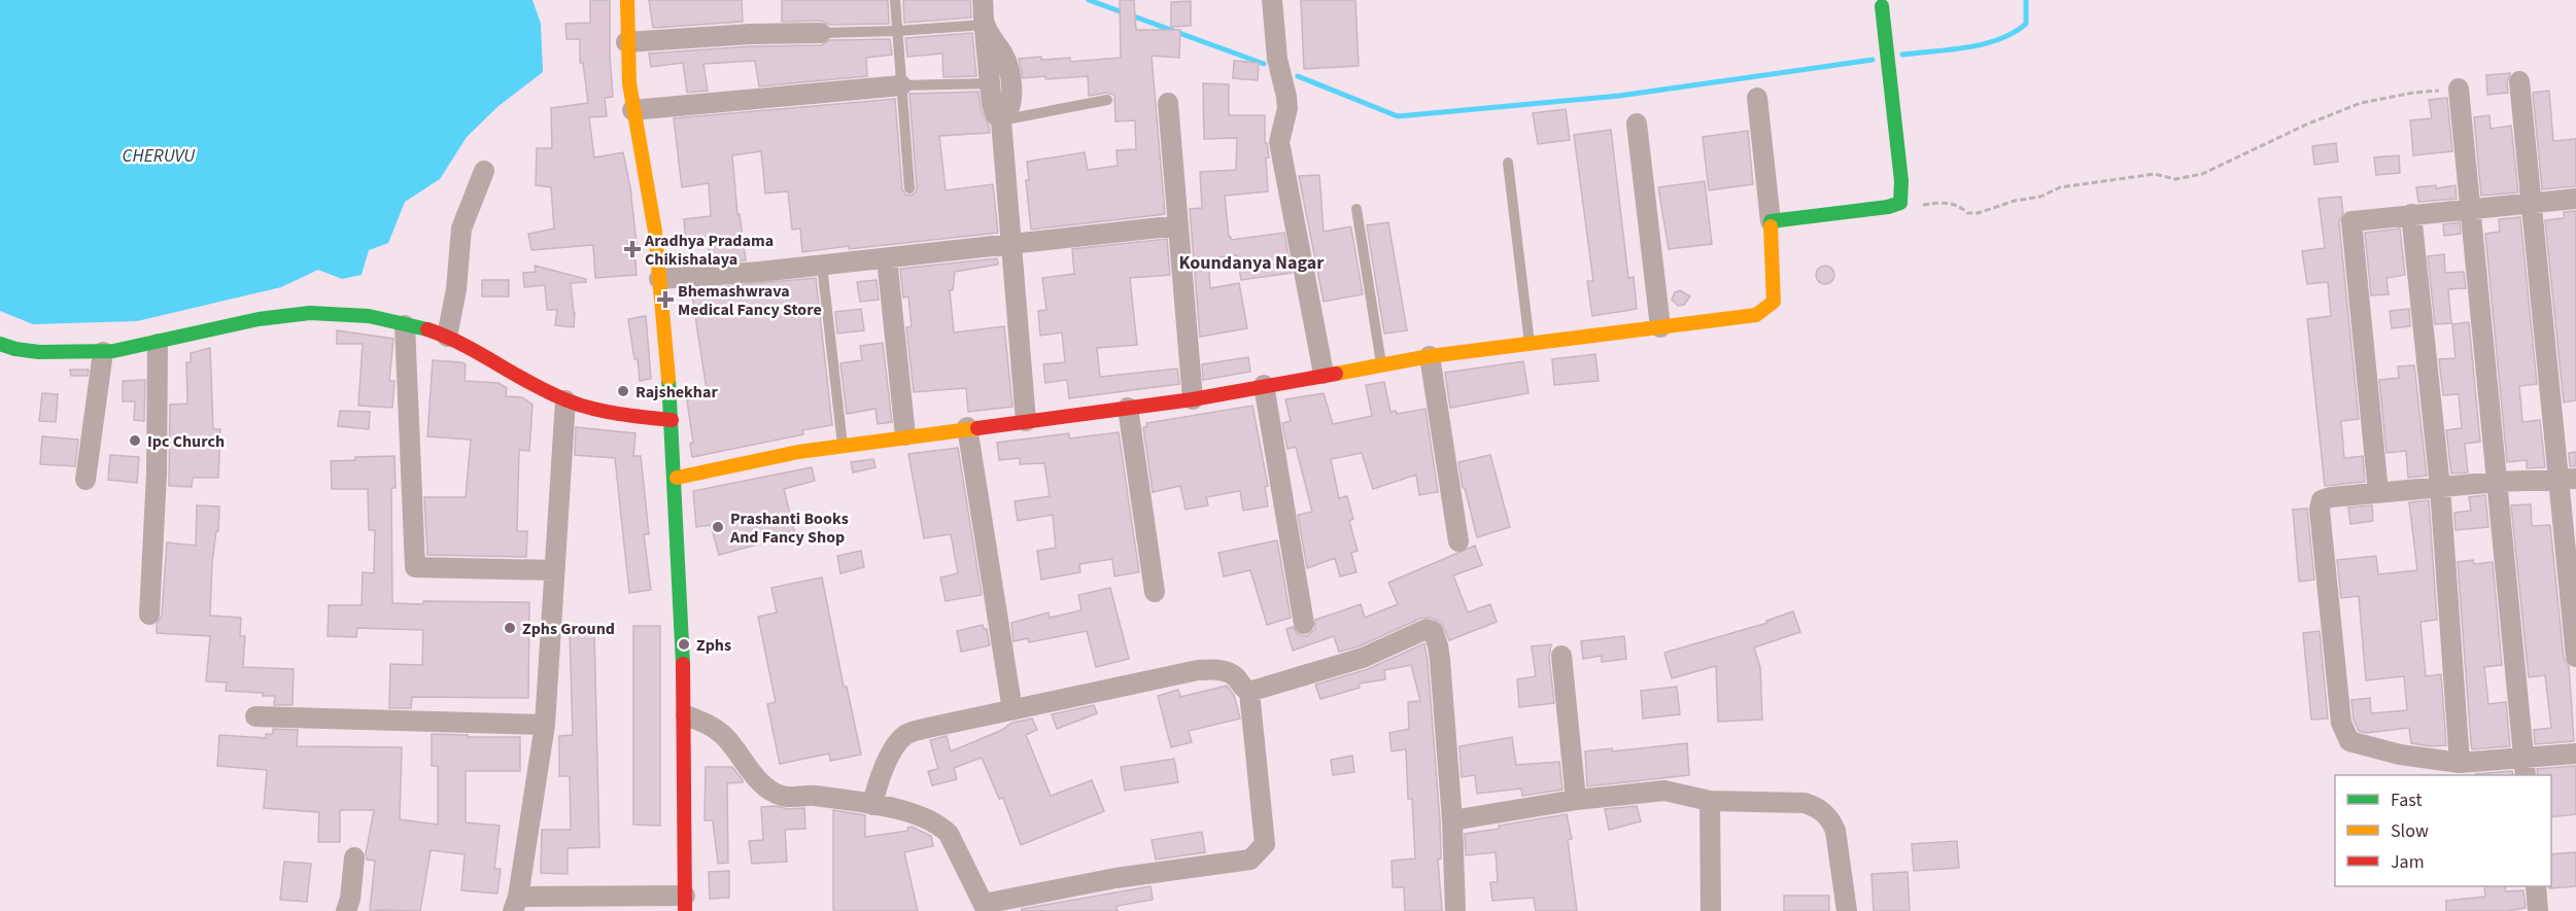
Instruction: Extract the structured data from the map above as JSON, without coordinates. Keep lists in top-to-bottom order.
{
  "districts": ["Koundanya Nagar"],
  "water": ["CHERUVU"],
  "places": {
    "health": ["Aradhya Pradama Chikishalaya", "Bhemashwrava Medical Fancy Store"],
    "other": [
      "Rajshekhar",
      "Ipc Church",
      "Prashanti Books And Fancy Shop",
      "Zphs Ground",
      "Zphs"
    ]
  },
  "legend": ["Fast", "Slow", "Jam"]
}
